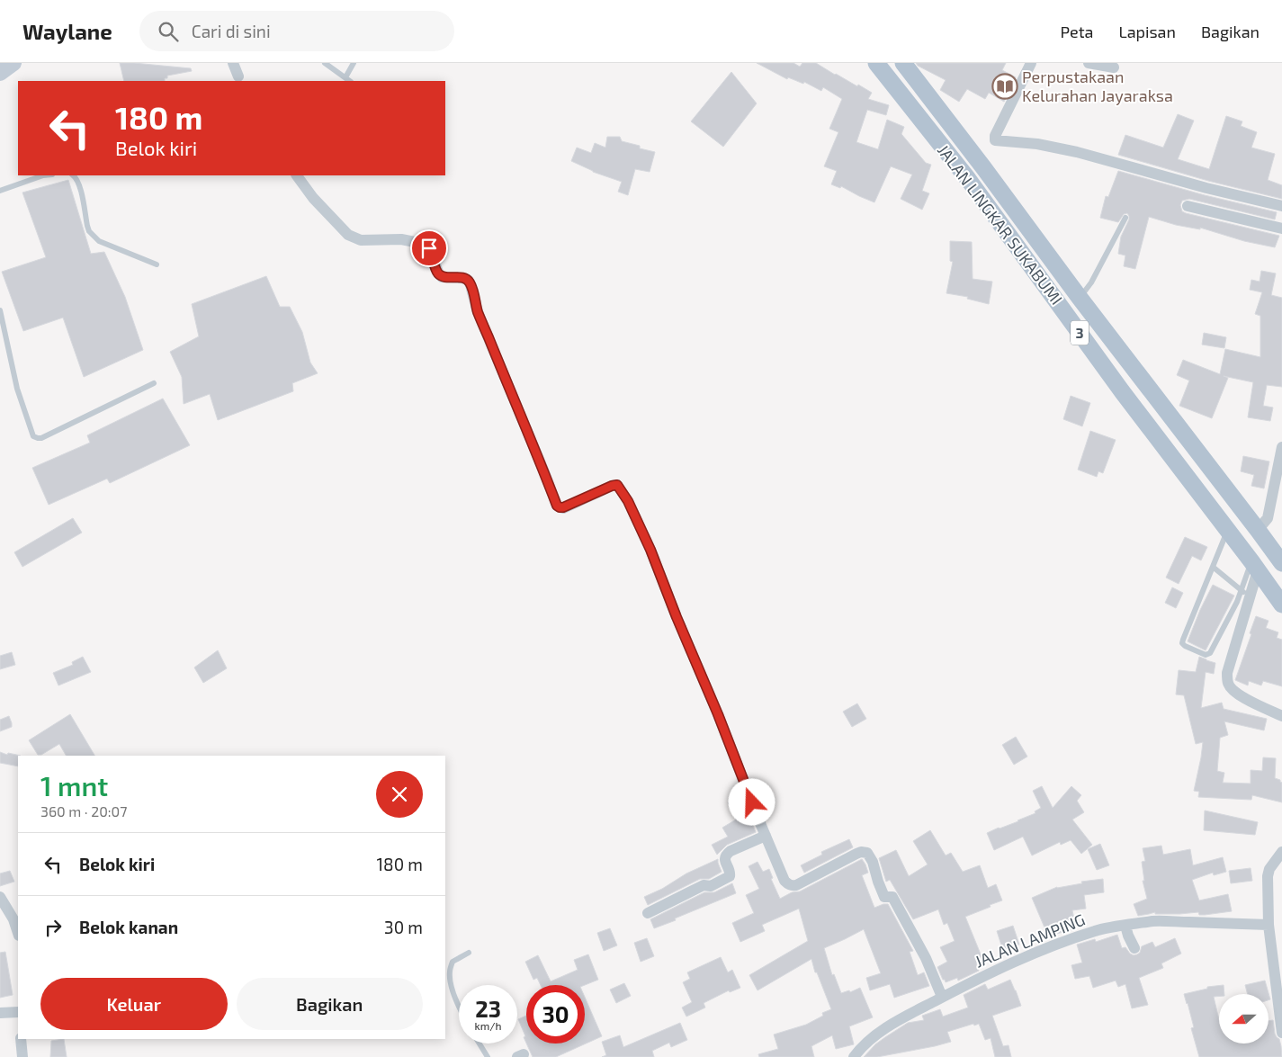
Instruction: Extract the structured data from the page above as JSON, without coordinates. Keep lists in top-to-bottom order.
{
  "streets": {
    "main road": ["JALAN LINGKAR SUKABUMI", "3"],
    "street": ["JALAN LAMPING"]
  },
  "places": {
    "library": ["Perpustakaan Kelurahan Jayaraksa"]
  },
  "north": "left",
  "page": {
    "header": "Waylane",
    "search": "Cari di sini",
    "nav": ["Peta", "Lapisan", "Bagikan"],
    "turn": ["180 m", "Belok kiri"],
    "heading": ["1 mnt", "360 m · 20:07"],
    "list": [
      {
        "name": "Belok kiri",
        "value": "180 m"
      },
      {
        "name": "Belok kanan",
        "value": "30 m"
      }
    ],
    "buttons": ["Keluar", "Bagikan"],
    "speed": "23 km/h",
    "limit": "30"
  }
}
